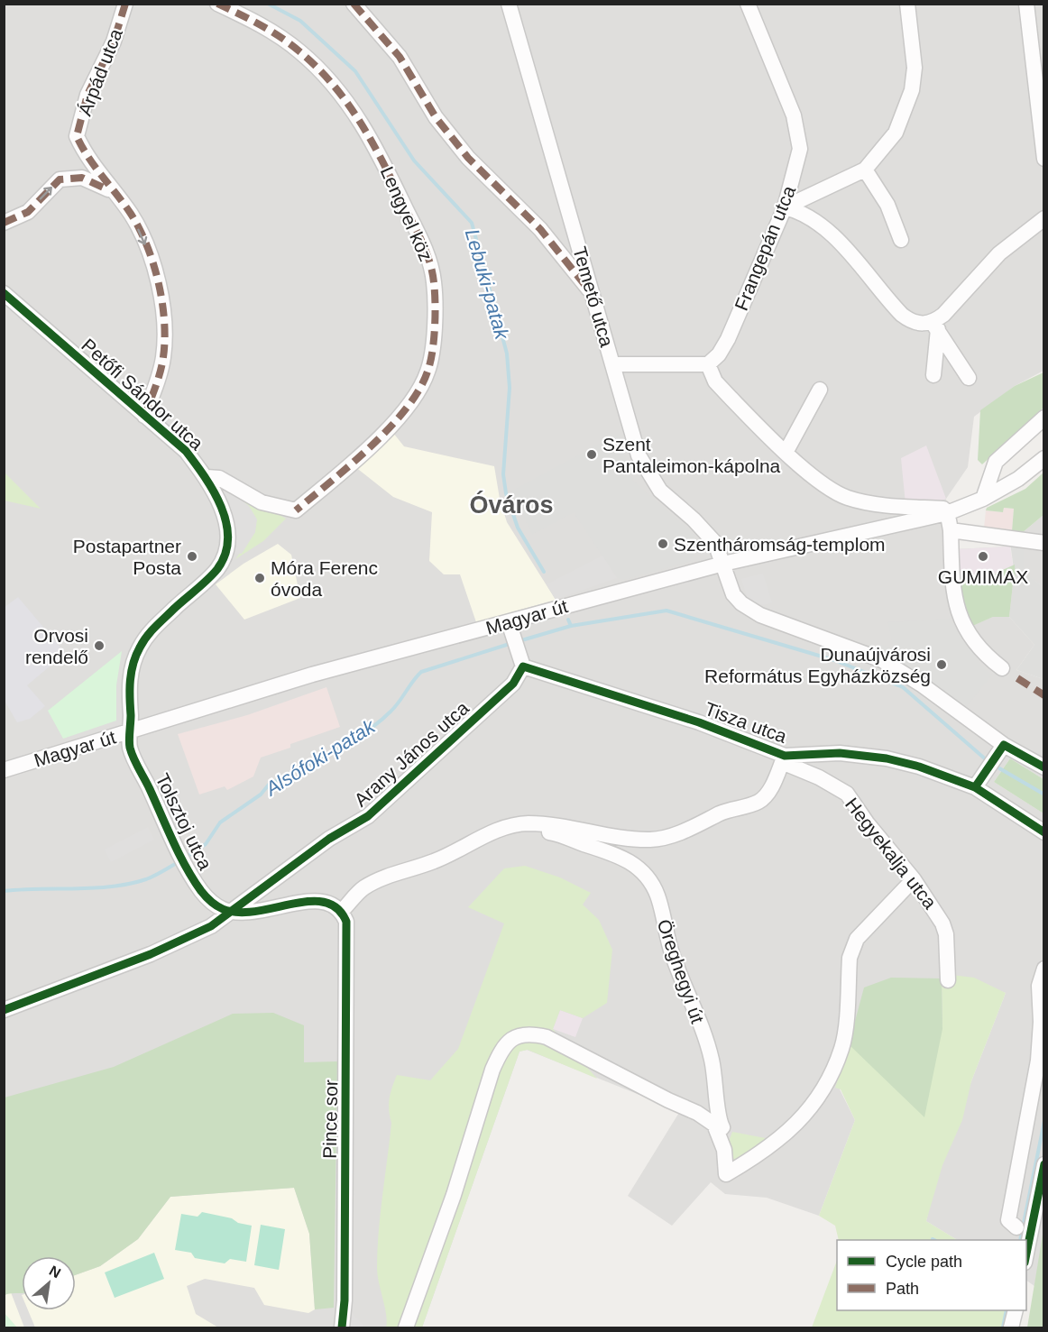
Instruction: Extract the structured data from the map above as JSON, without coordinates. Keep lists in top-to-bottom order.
{
  "streets": {
    "street": [
      "Árpád utca",
      "Lengyel köz",
      "Frangepán utca",
      "Temető utca",
      "Petőfi Sándor utca",
      "Magyar út",
      "Tisza utca",
      "Arany János utca",
      "Tolsztoj utca",
      "Hegyekalja utca",
      "Öreghegyi út",
      "Pince sor"
    ]
  },
  "crossings": [
    ["Árpád utca", "Petőfi Sándor utca"],
    ["Lengyel köz", "Petőfi Sándor utca"],
    ["Temető utca", "Magyar út"],
    ["Petőfi Sándor utca", "Magyar út"],
    ["Petőfi Sándor utca", "Tolsztoj utca"],
    ["Magyar út", "Tolsztoj utca"],
    ["Tisza utca", "Arany János utca"],
    ["Tisza utca", "Hegyekalja utca"],
    ["Arany János utca", "Tolsztoj utca"],
    ["Hegyekalja utca", "Öreghegyi út"],
    ["Öreghegyi út", "Pince sor"]
  ],
  "one_way": ["Árpád utca"],
  "districts": ["Óváros"],
  "water": ["Lebuki-patak", "Alsófoki-patak"],
  "places": [
    "Szent Pantaleimon-kápolna",
    "Szentháromság-templom",
    "Postapartner Posta",
    "GUMIMAX",
    "Móra Ferenc óvoda",
    "Orvosi rendelő",
    "Dunaújvárosi Református Egyházközség"
  ],
  "legend": ["Cycle path", "Path"],
  "north": "top right"
}
